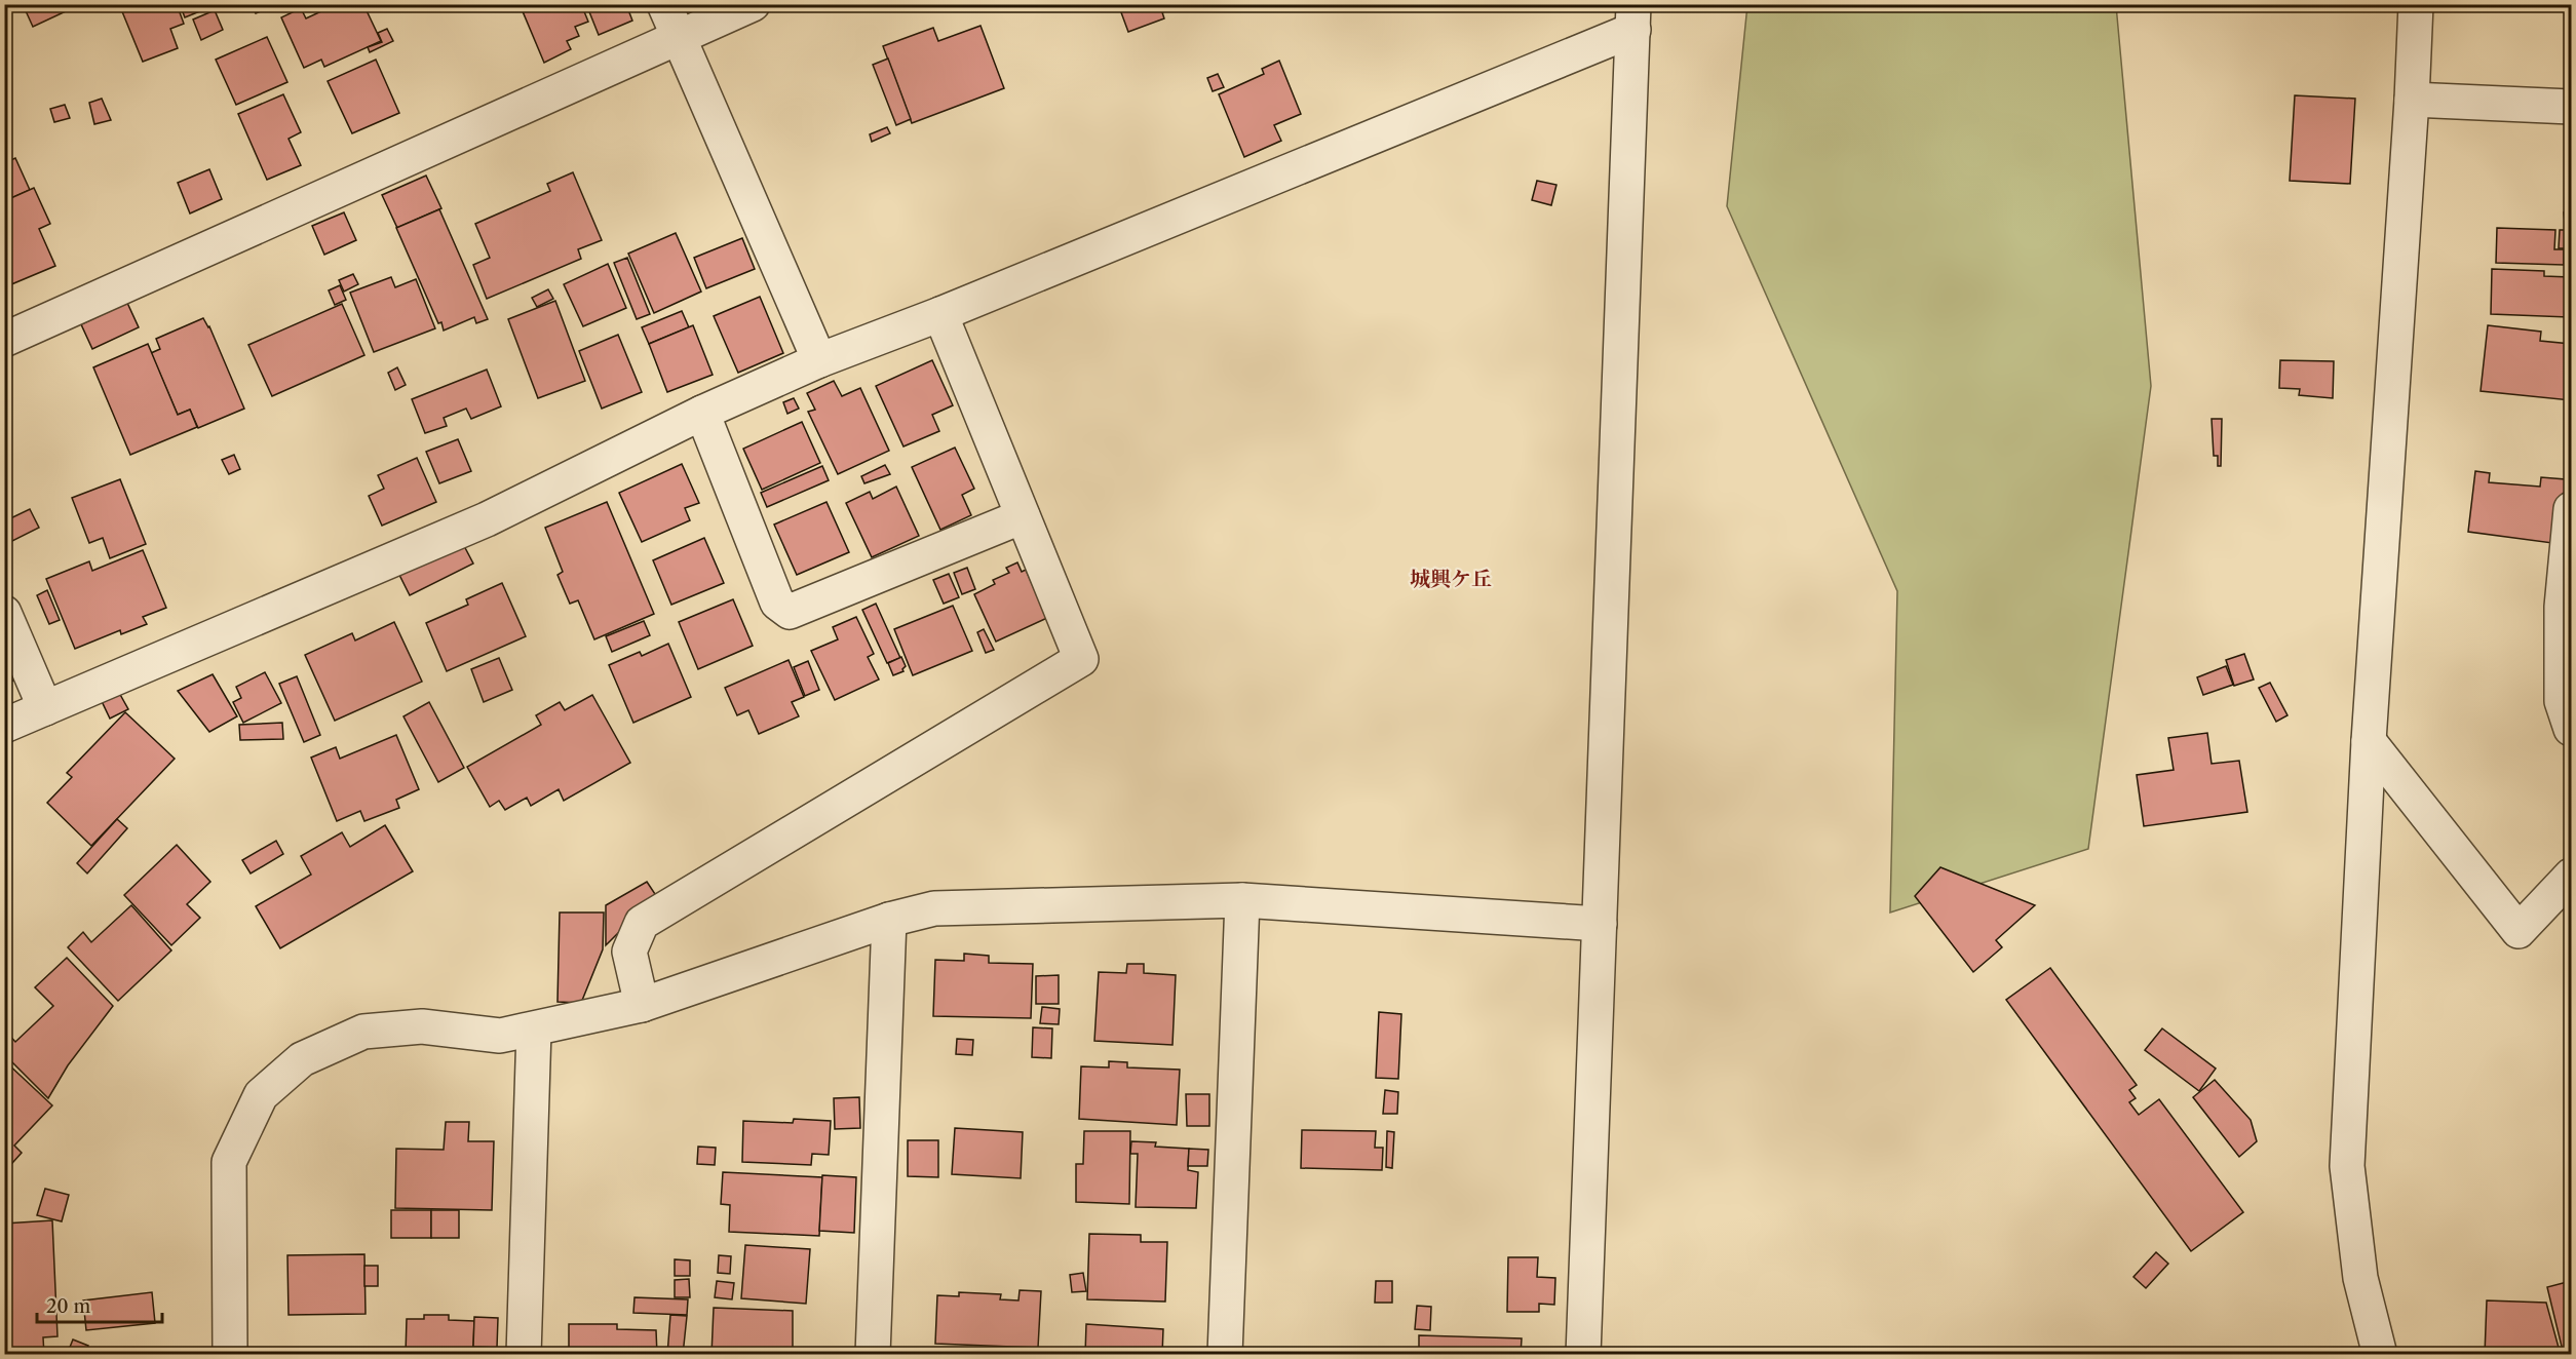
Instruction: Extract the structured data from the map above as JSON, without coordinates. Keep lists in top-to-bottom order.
{
  "districts": ["城興ケ丘"],
  "scale_bar": "20 m"
}
